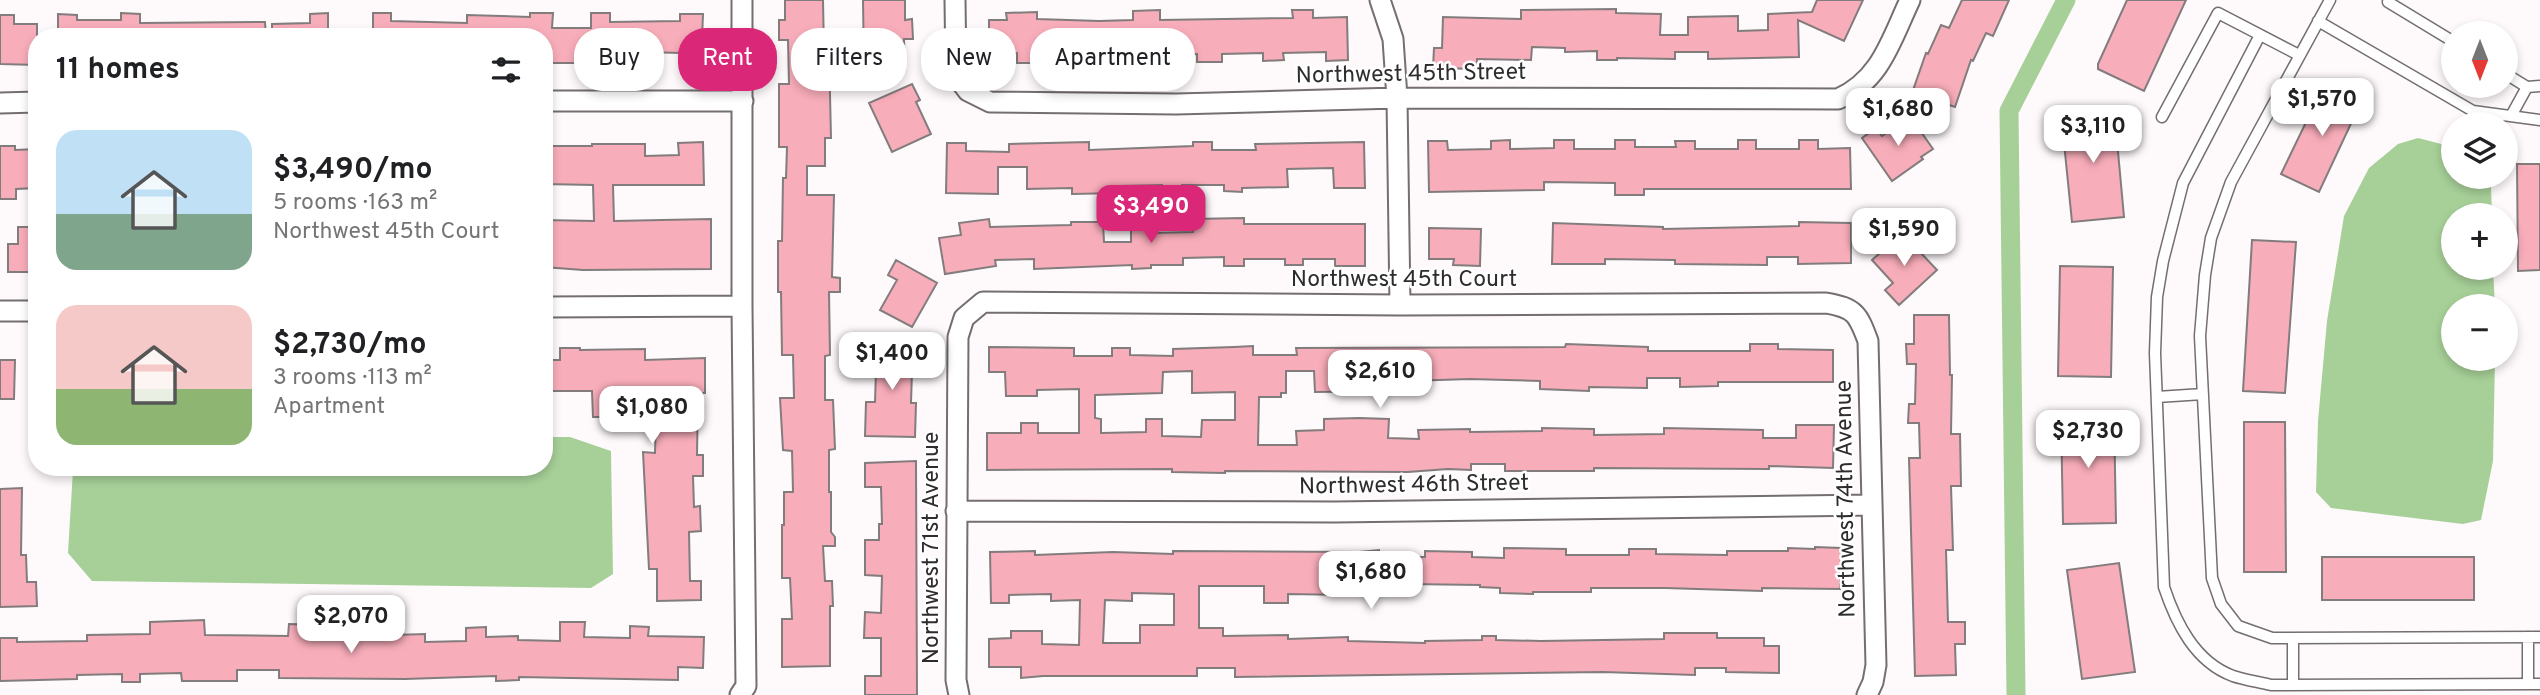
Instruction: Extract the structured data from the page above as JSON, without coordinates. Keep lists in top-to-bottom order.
{
  "streets": {
    "street": [
      "Northwest 45th Street",
      "Northwest 45th Court",
      "Northwest 46th Street",
      "Northwest 74th Avenue",
      "Northwest 71st Avenue"
    ]
  },
  "crossings": [
    ["Northwest 45th Court", "Northwest 74th Avenue"],
    ["Northwest 45th Court", "Northwest 71st Avenue"],
    ["Northwest 46th Street", "Northwest 74th Avenue"],
    ["Northwest 46th Street", "Northwest 71st Avenue"]
  ],
  "north": "bottom",
  "page": {
    "map_buttons": ["+", "−"],
    "chip": [
      "Buy",
      "Rent",
      "Filters",
      "New",
      "Apartment"
    ],
    "heading": "11 homes",
    "price": [
      "$1,570",
      "$1,680",
      "$3,110",
      "$3,490",
      "$1,590",
      "$1,400",
      "$2,610",
      "$1,080",
      "$2,730",
      "$1,680",
      "$2,070"
    ],
    "list": [
      {
        "name": "$3,490/mo",
        "note": "5 rooms · 163 m² · Northwest 45th Court"
      },
      {
        "name": "$2,730/mo",
        "note": "3 rooms · 113 m² · Apartment"
      }
    ]
  }
}
